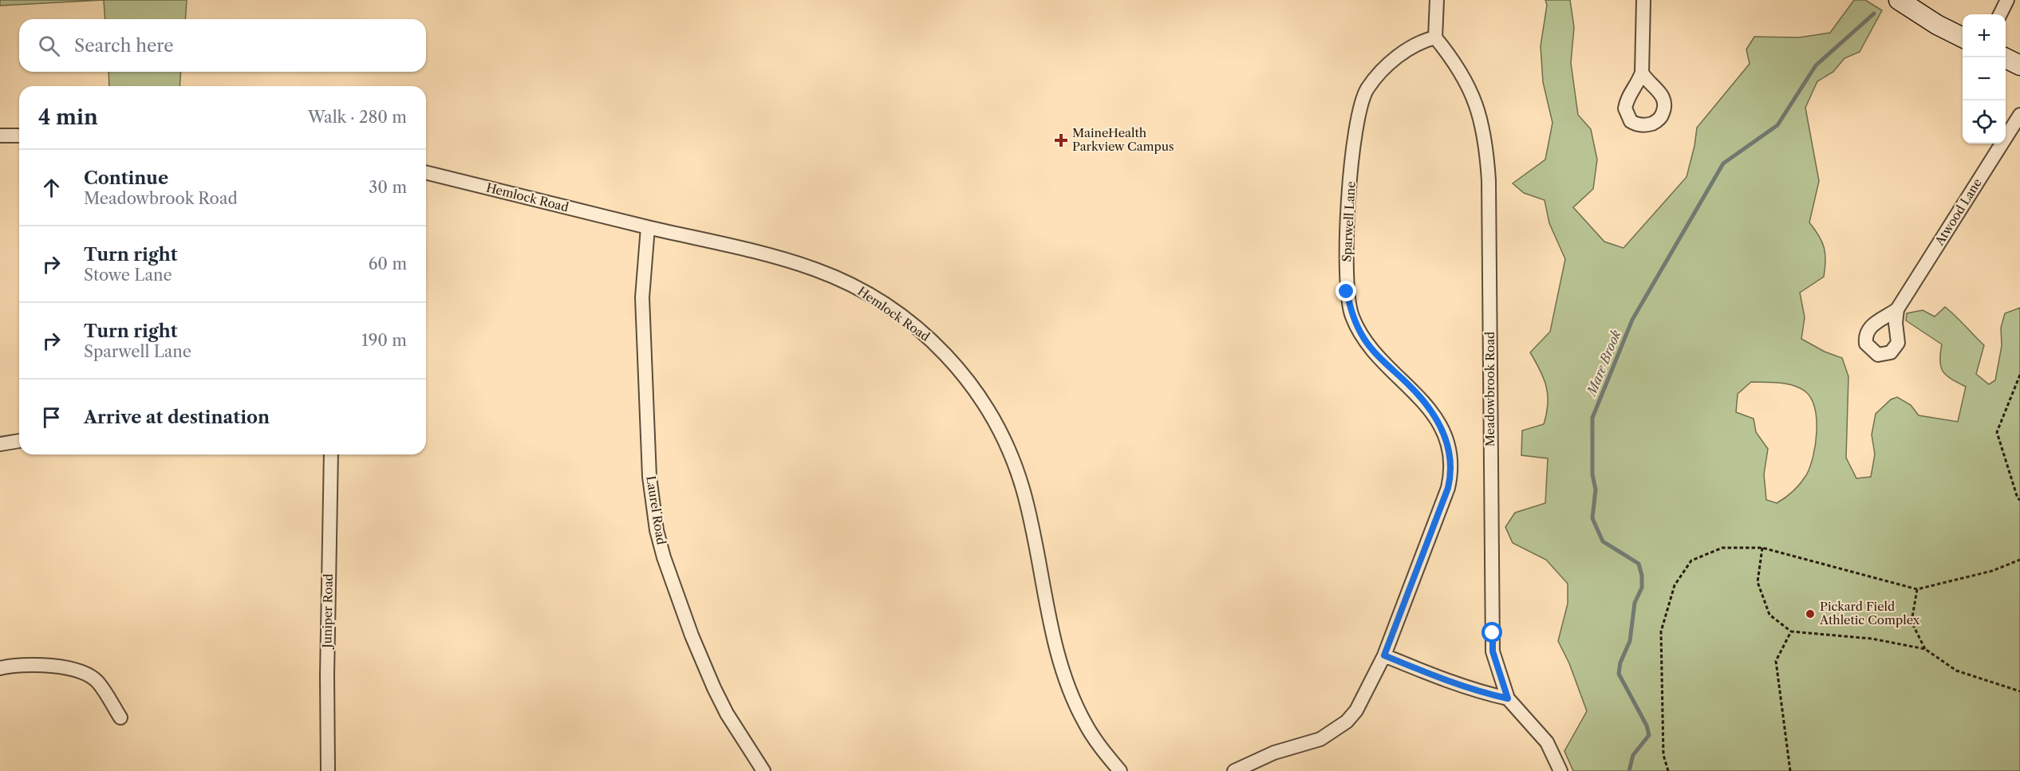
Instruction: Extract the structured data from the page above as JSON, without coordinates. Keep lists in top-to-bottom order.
{
  "streets": {
    "street": [
      "Hemlock Road",
      "Atwood Lane",
      "Sparwell Lane",
      "Meadowbrook Road",
      "Laurel Road",
      "Juniper Road"
    ]
  },
  "crossings": [
    ["Hemlock Road", "Laurel Road"],
    ["Sparwell Lane", "Meadowbrook Road"]
  ],
  "water": ["Mare Brook"],
  "places": {
    "health": ["MaineHealth Parkview Campus"],
    "other": ["Pickard Field Athletic Complex"]
  },
  "page": {
    "map_buttons": ["+", "−"],
    "search": "Search here",
    "heading": ["4 min", "Walk · 280 m"],
    "list": [
      ["Continue", "Meadowbrook Road", "30 m"],
      ["Turn right", "Stowe Lane", "60 m"],
      ["Turn right", "Sparwell Lane", "190 m"],
      "Arrive at destination"
    ]
  }
}
